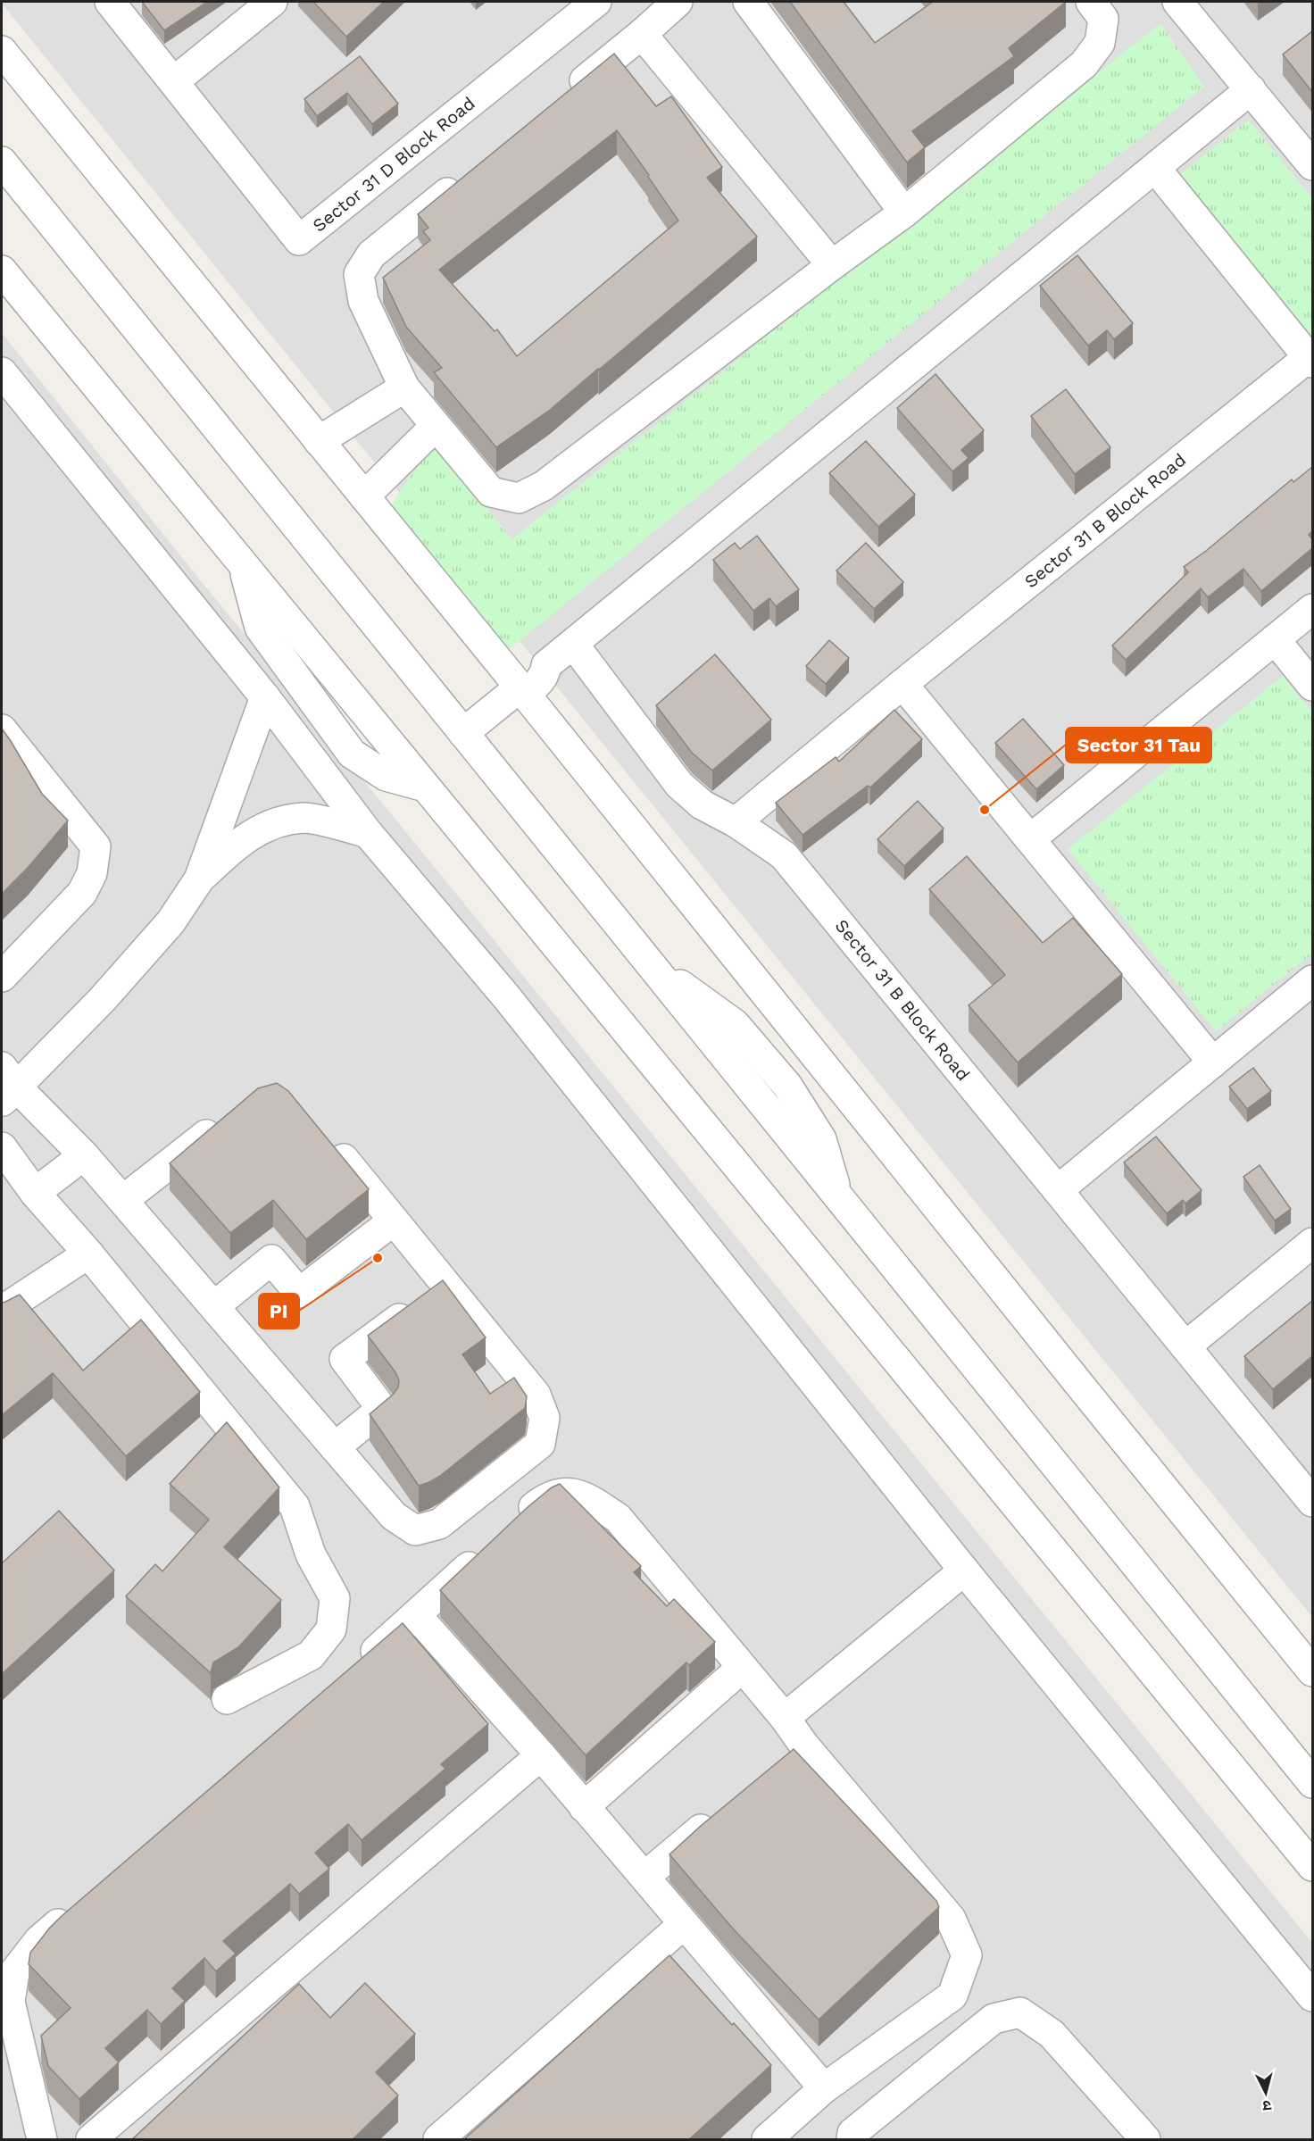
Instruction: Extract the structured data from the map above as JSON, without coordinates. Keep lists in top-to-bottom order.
{
  "streets": {
    "street": ["Sector 31 D Block Road", "Sector 31 B Block Road"]
  },
  "places": ["Sector 31 Tau", "PI"],
  "north": "bottom"
}
